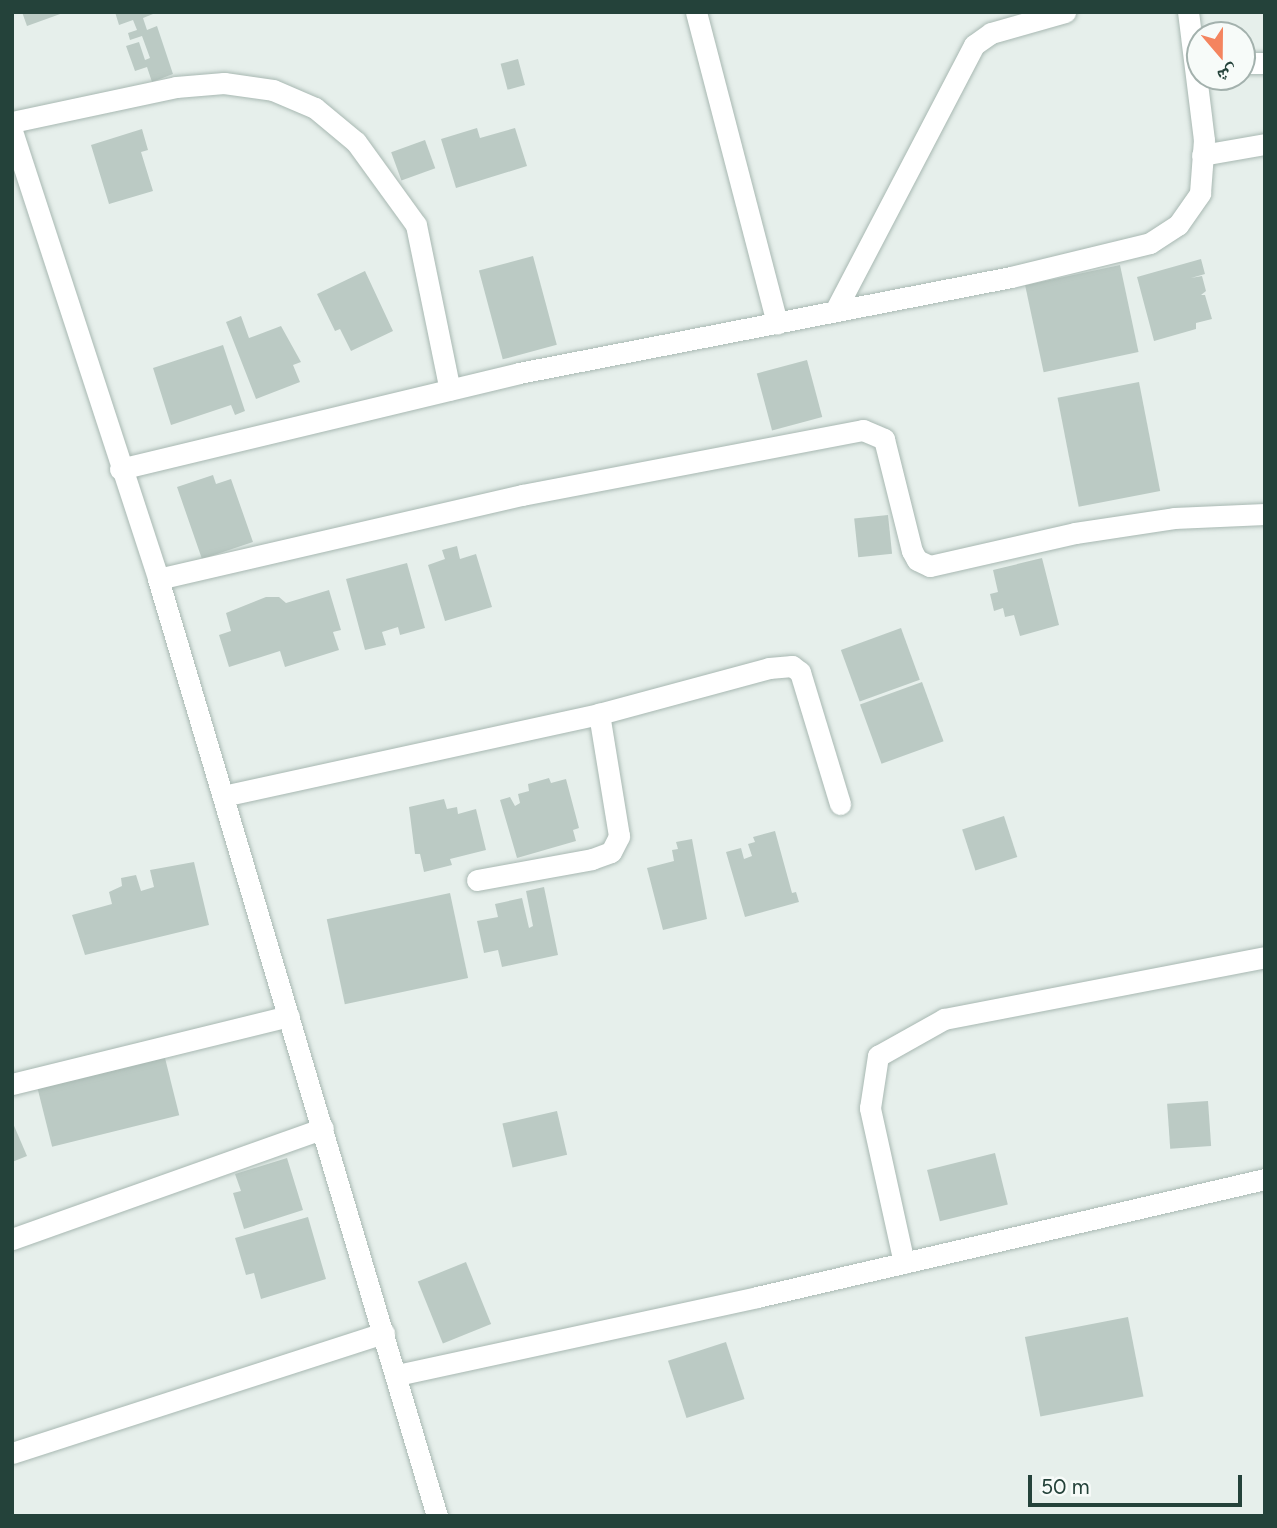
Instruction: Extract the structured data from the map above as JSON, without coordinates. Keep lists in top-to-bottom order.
{
  "scale_bar": "50 m",
  "north": "bottom"
}
